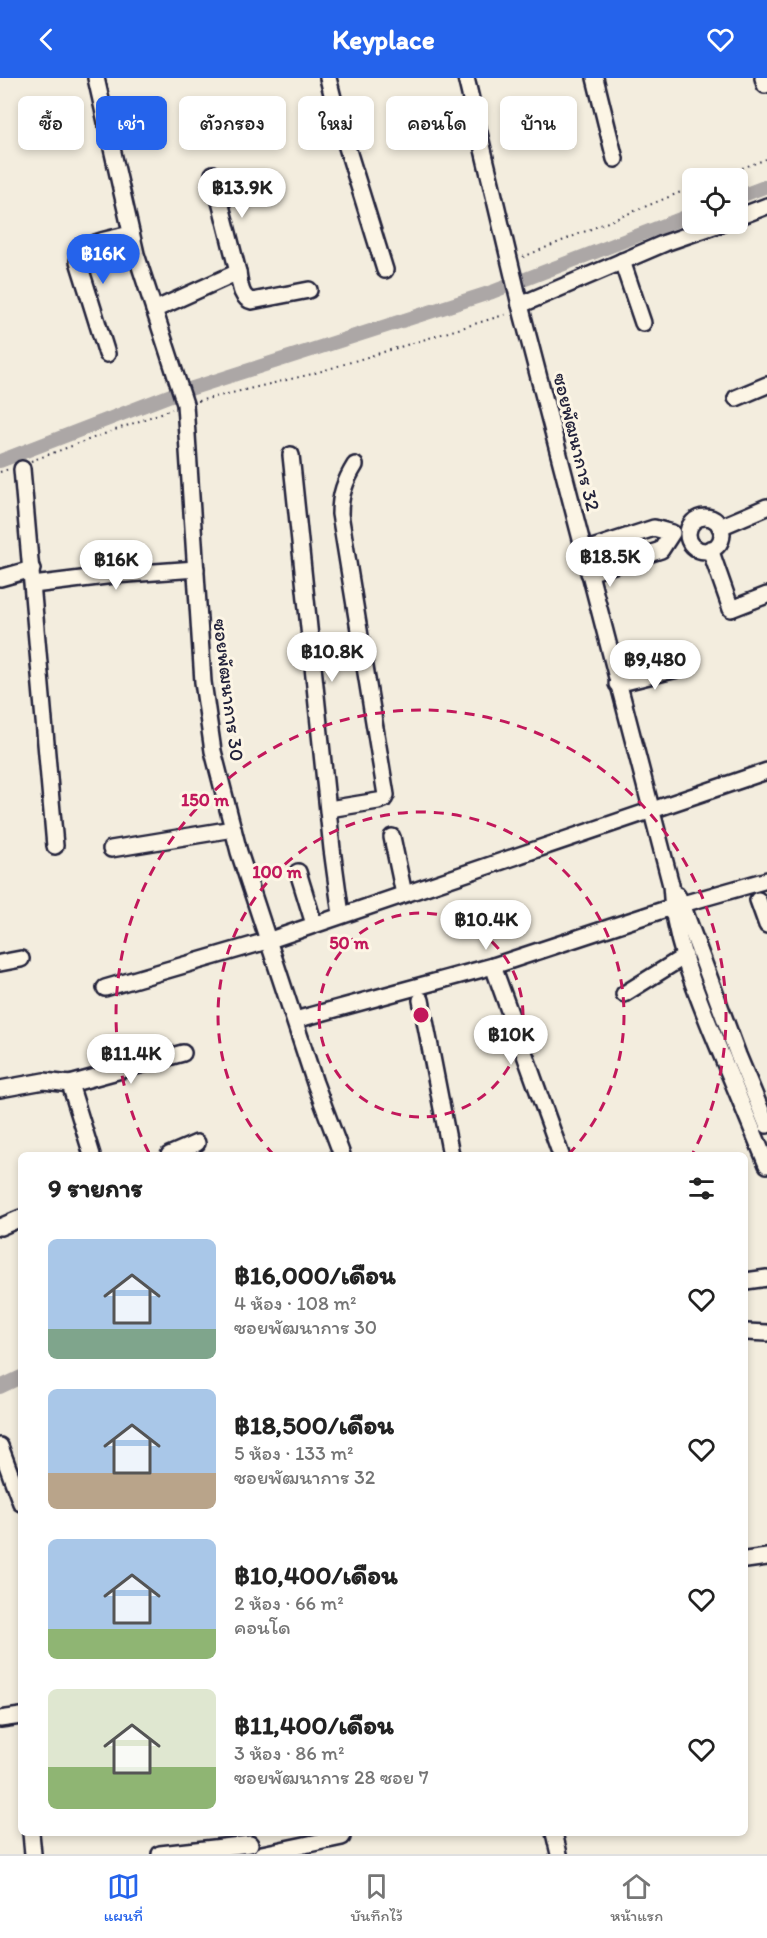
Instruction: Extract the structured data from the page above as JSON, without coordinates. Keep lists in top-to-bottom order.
{
  "streets": {
    "street": ["ซอยพัฒนาการ 32", "ซอยพัฒนาการ 30"]
  },
  "page": {
    "header": "Keyplace",
    "chip": [
      "ซื้อ",
      "เช่า",
      "ตัวกรอง",
      "ใหม่",
      "คอนโด",
      "บ้าน"
    ],
    "price": [
      "฿13.9K",
      "฿16K",
      "฿18.5K",
      "฿16K",
      "฿10.8K",
      "฿9,480",
      "฿10.4K",
      "฿10K",
      "฿11.4K"
    ],
    "heading": "9 รายการ",
    "list": [
      {
        "name": "฿16,000/เดือน",
        "note": "4 ห้อง · 108 m² · ซอยพัฒนาการ 30"
      },
      {
        "name": "฿18,500/เดือน",
        "note": "5 ห้อง · 133 m² · ซอยพัฒนาการ 32"
      },
      {
        "name": "฿10,400/เดือน",
        "note": "2 ห้อง · 66 m² · คอนโด"
      },
      {
        "name": "฿11,400/เดือน",
        "note": "3 ห้อง · 86 m² · ซอยพัฒนาการ 28 ซอย 7"
      }
    ],
    "tabs": ["แผนที่", "บันทึกไว้", "หน้าแรก"]
  },
  "rings": ["150 m", "100 m", "50 m"]
}
